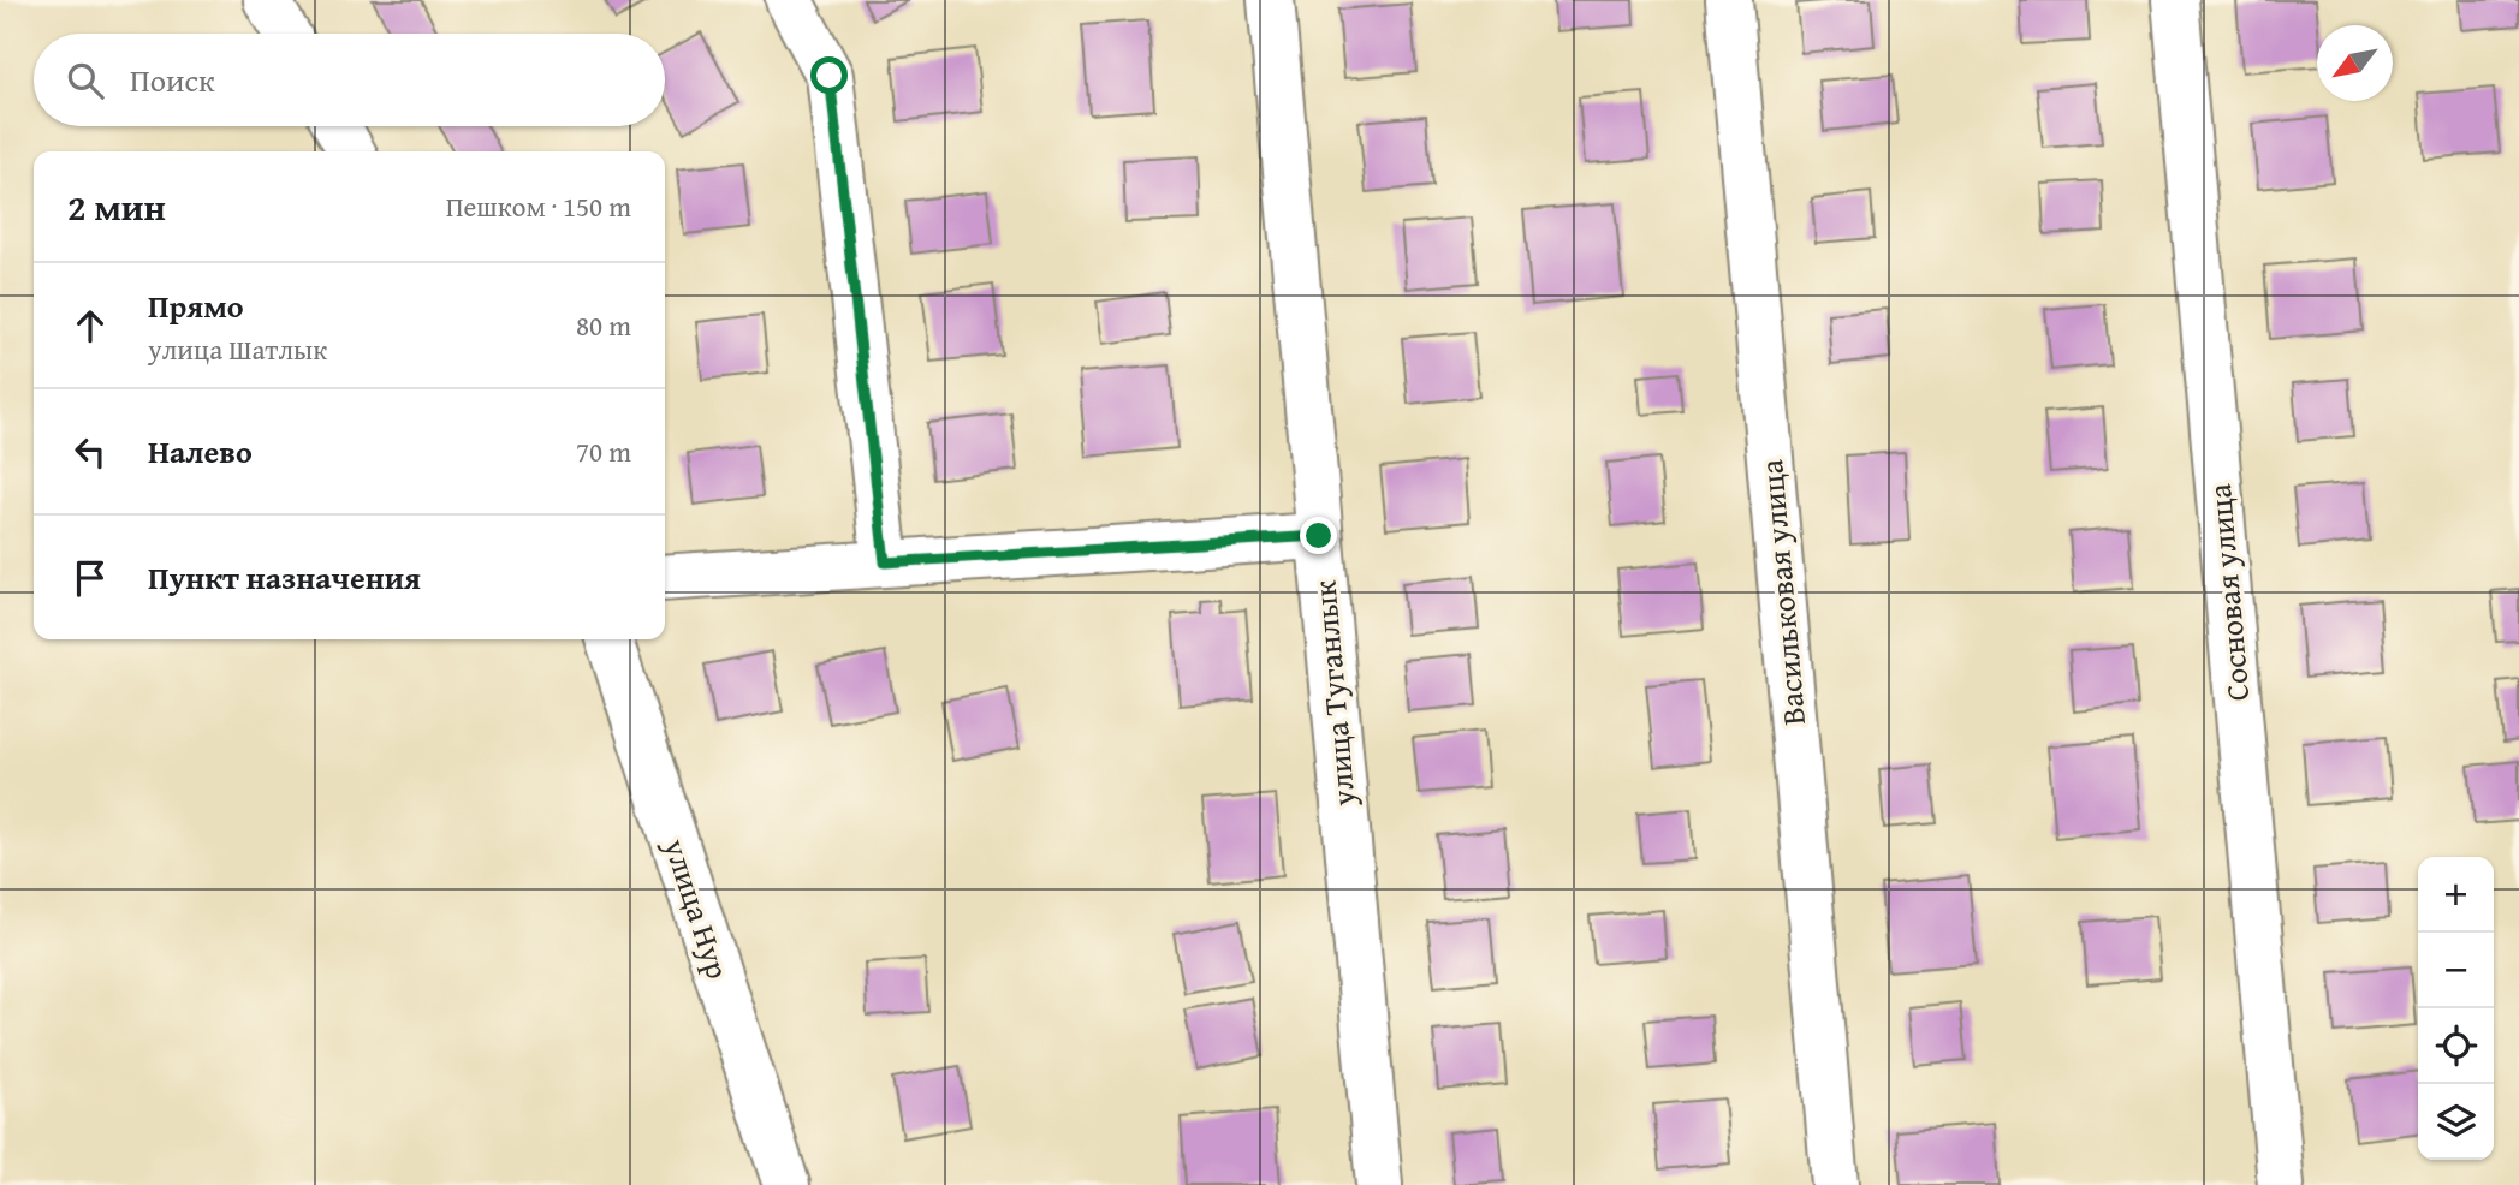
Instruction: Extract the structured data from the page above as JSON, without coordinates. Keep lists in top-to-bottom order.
{
  "streets": {
    "street": [
      "Васильковая улица",
      "Сосновая улица",
      "улица Туганлык",
      "улица Нур"
    ]
  },
  "north": "bottom left",
  "page": {
    "search": "Поиск",
    "heading": ["2 мин", "Пешком · 150 m"],
    "list": [
      ["Прямо", "улица Шатлык", "80 m"],
      ["Налево", "70 m"],
      "Пункт назначения"
    ],
    "map_buttons": ["+", "−"]
  }
}
